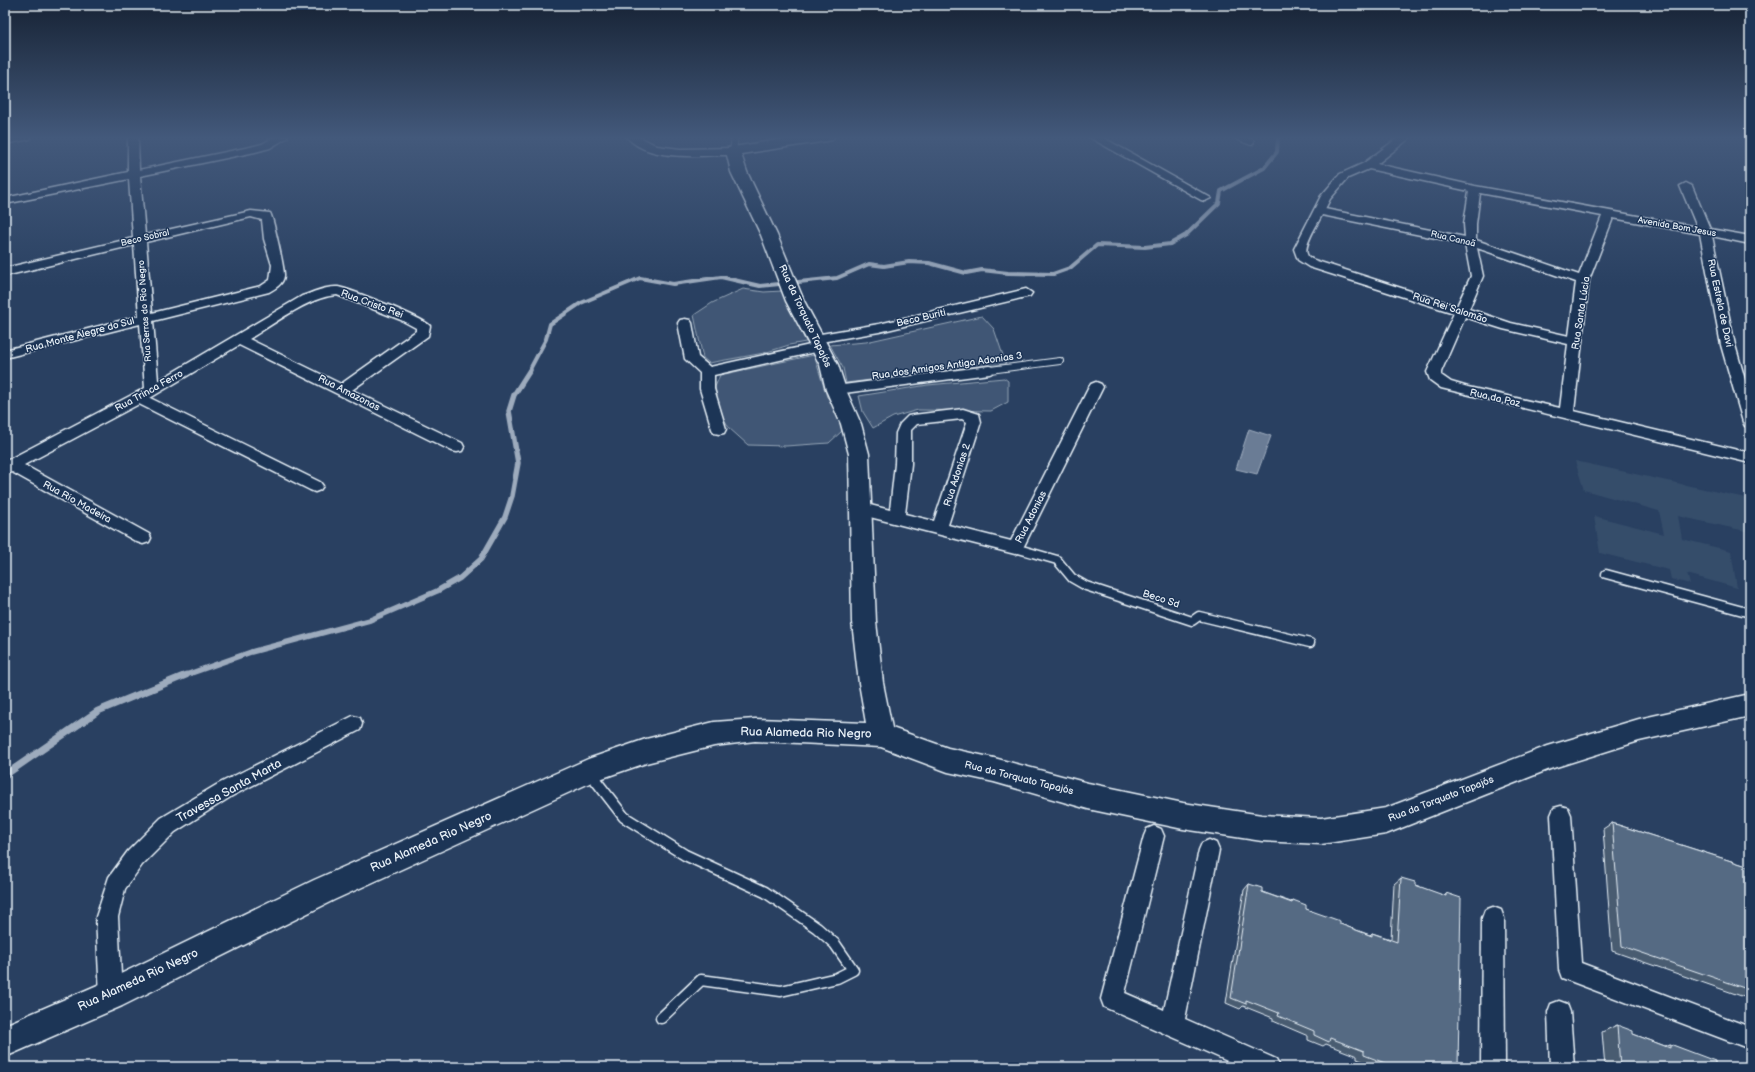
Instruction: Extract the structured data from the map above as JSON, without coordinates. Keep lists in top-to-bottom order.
{
  "streets": {
    "street": [
      "Avenida Bom Jesus",
      "Beco Sobral",
      "Rua Canaã",
      "Rua Estrela de Davi",
      "Rua Cristo Rei",
      "Rua Rei Salomão",
      "Rua Serras do Rio Negro",
      "Rua Santa Lúcia",
      "Rua da Torquato Tapajós",
      "Beco Buriti",
      "Rua Monte Alegre do Sul",
      "Rua Trinca Ferro",
      "Rua Amazonas",
      "Rua da Paz",
      "Rua Adonias 2",
      "Rua Rio Madeira",
      "Rua Adonias",
      "Rua Alameda Rio Negro",
      "Travessa Santa Marta"
    ],
    "lane": ["Rua dos Amigos Antiga Adonias 3", "Beco Sd"]
  },
  "crossings": [
    ["Avenida Bom Jesus", "Rua Estrela de Davi"],
    ["Avenida Bom Jesus", "Rua Santa Lúcia"],
    ["Avenida Bom Jesus", "Rua da Paz"],
    ["Beco Sobral", "Rua Serras do Rio Negro"],
    ["Beco Sobral", "Rua Monte Alegre do Sul"],
    ["Rua Canaã", "Rua Rei Salomão"],
    ["Rua Canaã", "Rua Santa Lúcia"],
    ["Rua Canaã", "Rua da Paz"],
    ["Rua Cristo Rei", "Rua Trinca Ferro"],
    ["Rua Cristo Rei", "Rua Amazonas"],
    ["Rua Rei Salomão", "Rua Santa Lúcia"],
    ["Rua Rei Salomão", "Rua da Paz"],
    ["Rua Serras do Rio Negro", "Rua Monte Alegre do Sul"],
    ["Rua Serras do Rio Negro", "Rua Trinca Ferro"],
    ["Rua Santa Lúcia", "Rua da Paz"],
    ["Rua da Torquato Tapajós", "Beco Buriti"],
    ["Rua da Torquato Tapajós", "Rua dos Amigos Antiga Adonias 3"],
    ["Rua da Torquato Tapajós", "Rua Adonias"],
    ["Rua da Torquato Tapajós", "Rua Alameda Rio Negro"],
    ["Rua Trinca Ferro", "Rua Amazonas"],
    ["Rua Trinca Ferro", "Rua Rio Madeira"],
    ["Rua Adonias 2", "Rua Adonias"],
    ["Rua Adonias", "Beco Sd"],
    ["Rua Alameda Rio Negro", "Travessa Santa Marta"]
  ]
}
